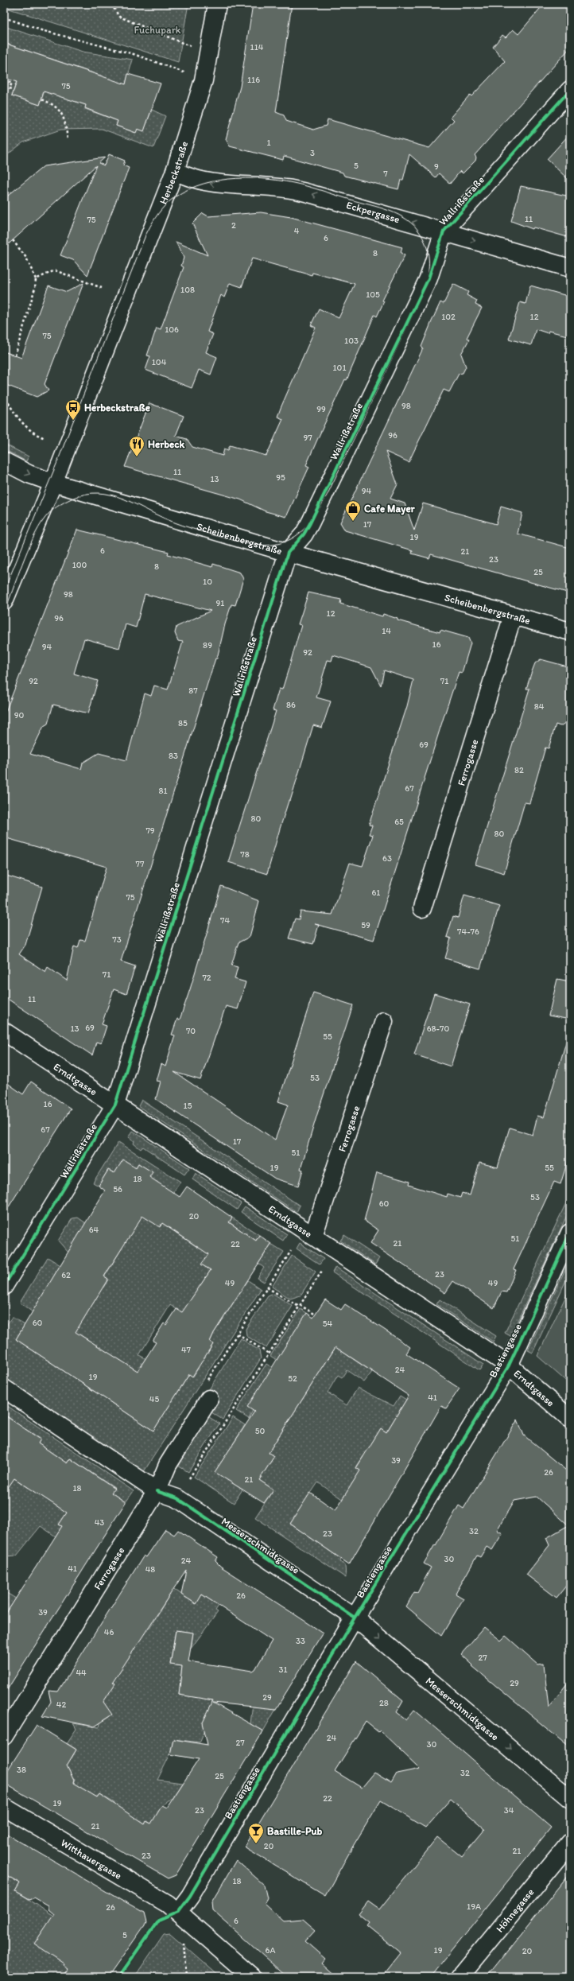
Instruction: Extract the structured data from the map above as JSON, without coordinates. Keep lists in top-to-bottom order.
{
  "streets": {
    "street": [
      "Herbeckstraße",
      "Wallrißstraße",
      "Eckpergasse",
      "Scheibenbergstraße",
      "Ferrogasse",
      "Erndtgasse",
      "Bastiengasse",
      "Messerschmidtgasse",
      "Witthauergasse",
      "Höhnegasse"
    ]
  },
  "crossings": [
    ["Herbeckstraße", "Eckpergasse"],
    ["Herbeckstraße", "Scheibenbergstraße"],
    ["Wallrißstraße", "Eckpergasse"],
    ["Wallrißstraße", "Scheibenbergstraße"],
    ["Wallrißstraße", "Erndtgasse"],
    ["Scheibenbergstraße", "Ferrogasse"],
    ["Ferrogasse", "Erndtgasse"],
    ["Ferrogasse", "Messerschmidtgasse"],
    ["Erndtgasse", "Bastiengasse"],
    ["Bastiengasse", "Messerschmidtgasse"],
    ["Bastiengasse", "Witthauergasse"]
  ],
  "one_way": ["Messerschmidtgasse"],
  "parks": ["Fuchupark"],
  "places": {
    "bus stop": ["Herbeckstraße"],
    "restaurant": ["Herbeck"],
    "shop": ["Cafe Mayer"],
    "bar": ["Bastille-Pub"]
  },
  "house_numbers": [
    "114",
    "116",
    "75",
    "1",
    "3",
    "5",
    "9",
    "7",
    "11",
    "75",
    "2",
    "4",
    "6",
    "8",
    "108",
    "105",
    "102",
    "12",
    "106",
    "75",
    "103",
    "104",
    "101",
    "98",
    "99",
    "96",
    "97",
    "11",
    "95",
    "13",
    "94",
    "17",
    "19",
    "6",
    "21",
    "23",
    "100",
    "8",
    "25",
    "10",
    "98",
    "91",
    "12",
    "96",
    "14",
    "16",
    "89",
    "94",
    "92",
    "92",
    "71",
    "87",
    "86",
    "84",
    "90",
    "85",
    "69",
    "83",
    "82",
    "67",
    "81",
    "80",
    "65",
    "79",
    "80",
    "78",
    "63",
    "77",
    "61",
    "75",
    "74",
    "59",
    "74-76",
    "73",
    "71",
    "72",
    "11",
    "69",
    "13",
    "68-70",
    "70",
    "55",
    "53",
    "16",
    "15",
    "67",
    "17",
    "51",
    "19",
    "55",
    "18",
    "56",
    "53",
    "60",
    "20",
    "64",
    "51",
    "21",
    "22",
    "23",
    "62",
    "49",
    "49",
    "60",
    "54",
    "47",
    "24",
    "19",
    "52",
    "41",
    "45",
    "50",
    "39",
    "26",
    "21",
    "18",
    "43",
    "32",
    "23",
    "30",
    "24",
    "41",
    "48",
    "26",
    "39",
    "46",
    "33",
    "27",
    "31",
    "44",
    "29",
    "29",
    "28",
    "42",
    "24",
    "27",
    "30",
    "38",
    "32",
    "25",
    "22",
    "19",
    "23",
    "34",
    "21",
    "20",
    "21",
    "23",
    "18",
    "19A",
    "26",
    "6",
    "5",
    "6A",
    "19",
    "20"
  ]
}
